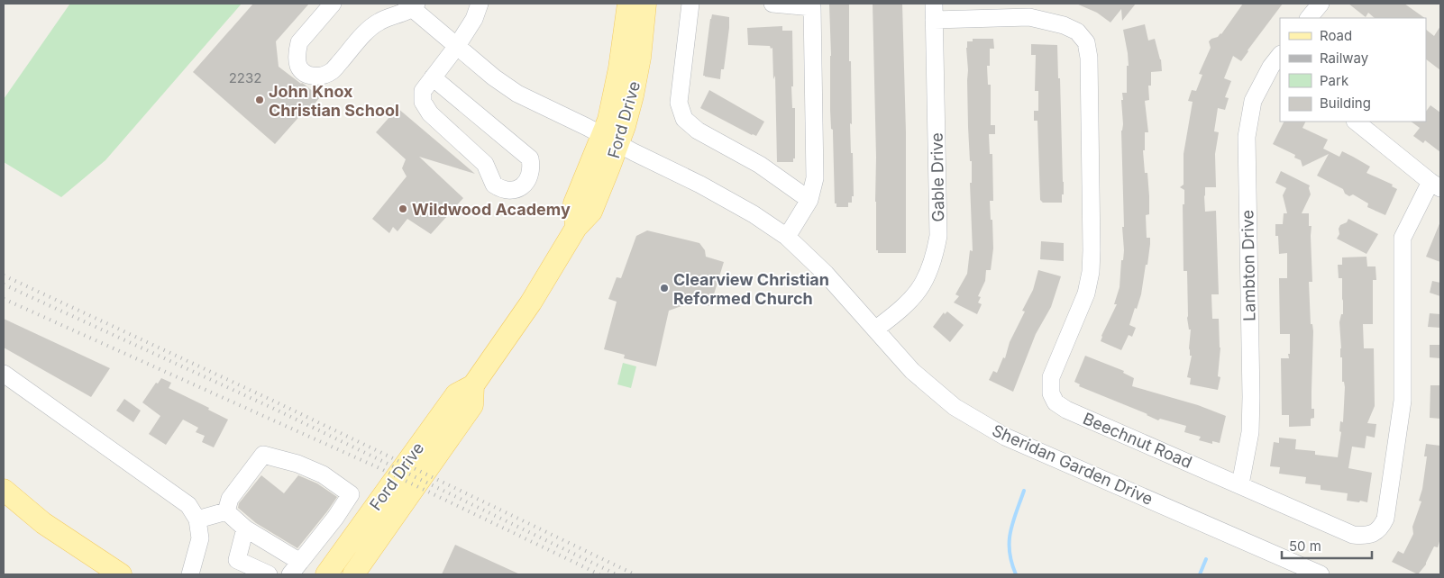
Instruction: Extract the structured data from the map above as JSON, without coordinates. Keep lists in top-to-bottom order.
{
  "streets": {
    "main road": ["Ford Drive"],
    "street": [
      "Gable Drive",
      "Lambton Drive",
      "Beechnut Road",
      "Sheridan Garden Drive"
    ]
  },
  "crossings": [
    ["Ford Drive", "Sheridan Garden Drive"],
    ["Gable Drive", "Beechnut Road"],
    ["Gable Drive", "Sheridan Garden Drive"],
    ["Lambton Drive", "Beechnut Road"]
  ],
  "places": ["John Knox Christian School", "Wildwood Academy", "Clearview Christian Reformed Church"],
  "house_numbers": ["2232"],
  "legend": [
    "Road",
    "Railway",
    "Park",
    "Building"
  ],
  "scale_bar": "50 m"
}
